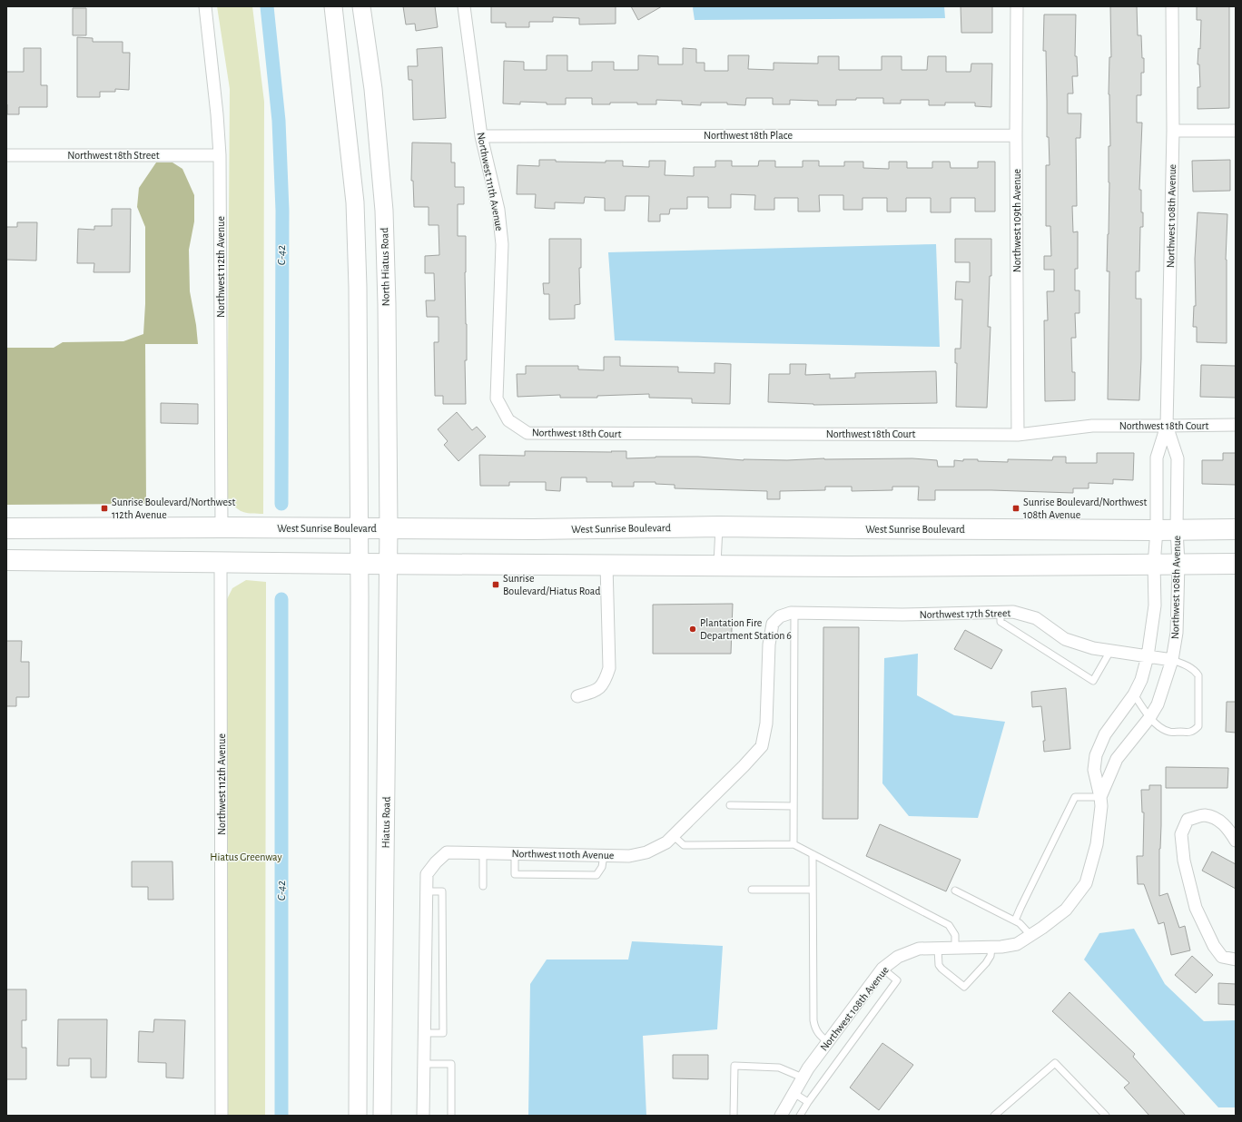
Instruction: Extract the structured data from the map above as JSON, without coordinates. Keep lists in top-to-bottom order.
{
  "streets": {
    "highway": ["West Sunrise Boulevard"],
    "main road": ["North Hiatus Road", "Hiatus Road"],
    "street": [
      "Northwest 18th Place",
      "Northwest 18th Street",
      "Northwest 111th Avenue",
      "Northwest 108th Avenue",
      "Northwest 109th Avenue",
      "Northwest 112th Avenue",
      "Northwest 18th Court",
      "Northwest 17th Street",
      "Northwest 110th Avenue"
    ]
  },
  "crossings": [
    ["Northwest 18th Place", "Northwest 111th Avenue"],
    ["Northwest 18th Place", "Northwest 109th Avenue"],
    ["Northwest 18th Street", "Northwest 112th Avenue"],
    ["Northwest 111th Avenue", "Northwest 18th Court"],
    ["Northwest 108th Avenue", "Northwest 18th Court"],
    ["Northwest 108th Avenue", "West Sunrise Boulevard"],
    ["Northwest 108th Avenue", "Northwest 17th Street"],
    ["Northwest 109th Avenue", "Northwest 18th Court"],
    ["Northwest 112th Avenue", "West Sunrise Boulevard"],
    ["North Hiatus Road", "West Sunrise Boulevard"],
    ["North Hiatus Road", "Hiatus Road"],
    ["West Sunrise Boulevard", "Hiatus Road"],
    ["Northwest 17th Street", "Northwest 110th Avenue"]
  ],
  "water": ["C-42"],
  "parks": ["Hiatus Greenway"],
  "places": {
    "transit": ["Sunrise Boulevard/Northwest 112th Avenue", "Sunrise Boulevard/Northwest 108th Avenue", "Sunrise Boulevard/Hiatus Road"],
    "other": ["Plantation Fire Department Station 6"]
  }
}
